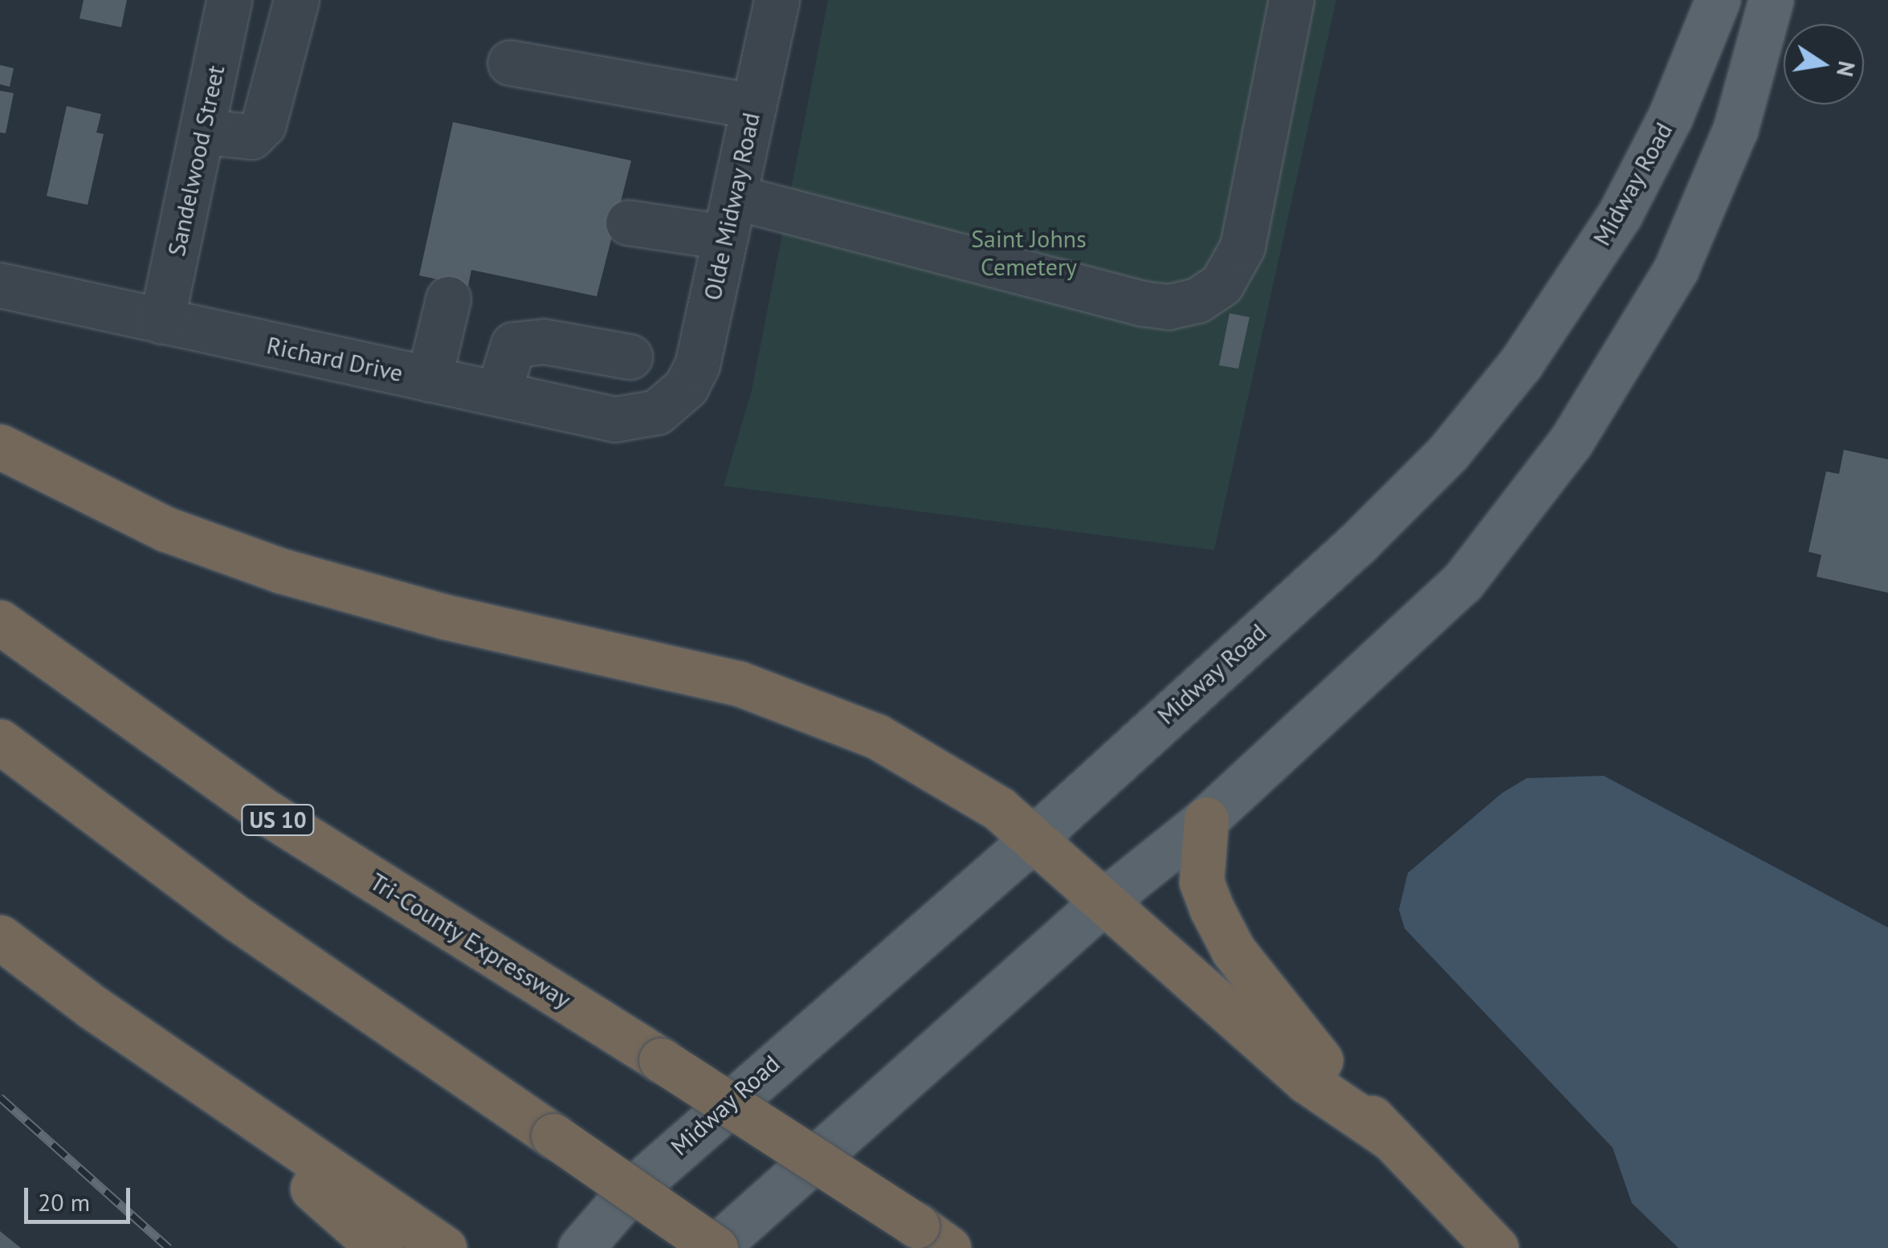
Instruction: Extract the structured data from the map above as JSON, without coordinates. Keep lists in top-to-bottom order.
{
  "streets": {
    "highway": ["US 10", "Tri-County Expressway"],
    "main road": ["Midway Road"],
    "street": ["Sandelwood Street", "Olde Midway Road", "Richard Drive"]
  },
  "crossings": [
    ["Sandelwood Street", "Richard Drive"],
    ["Olde Midway Road", "Richard Drive"]
  ],
  "parks": ["Saint Johns Cemetery"],
  "scale_bar": "20 m",
  "north": "right"
}
